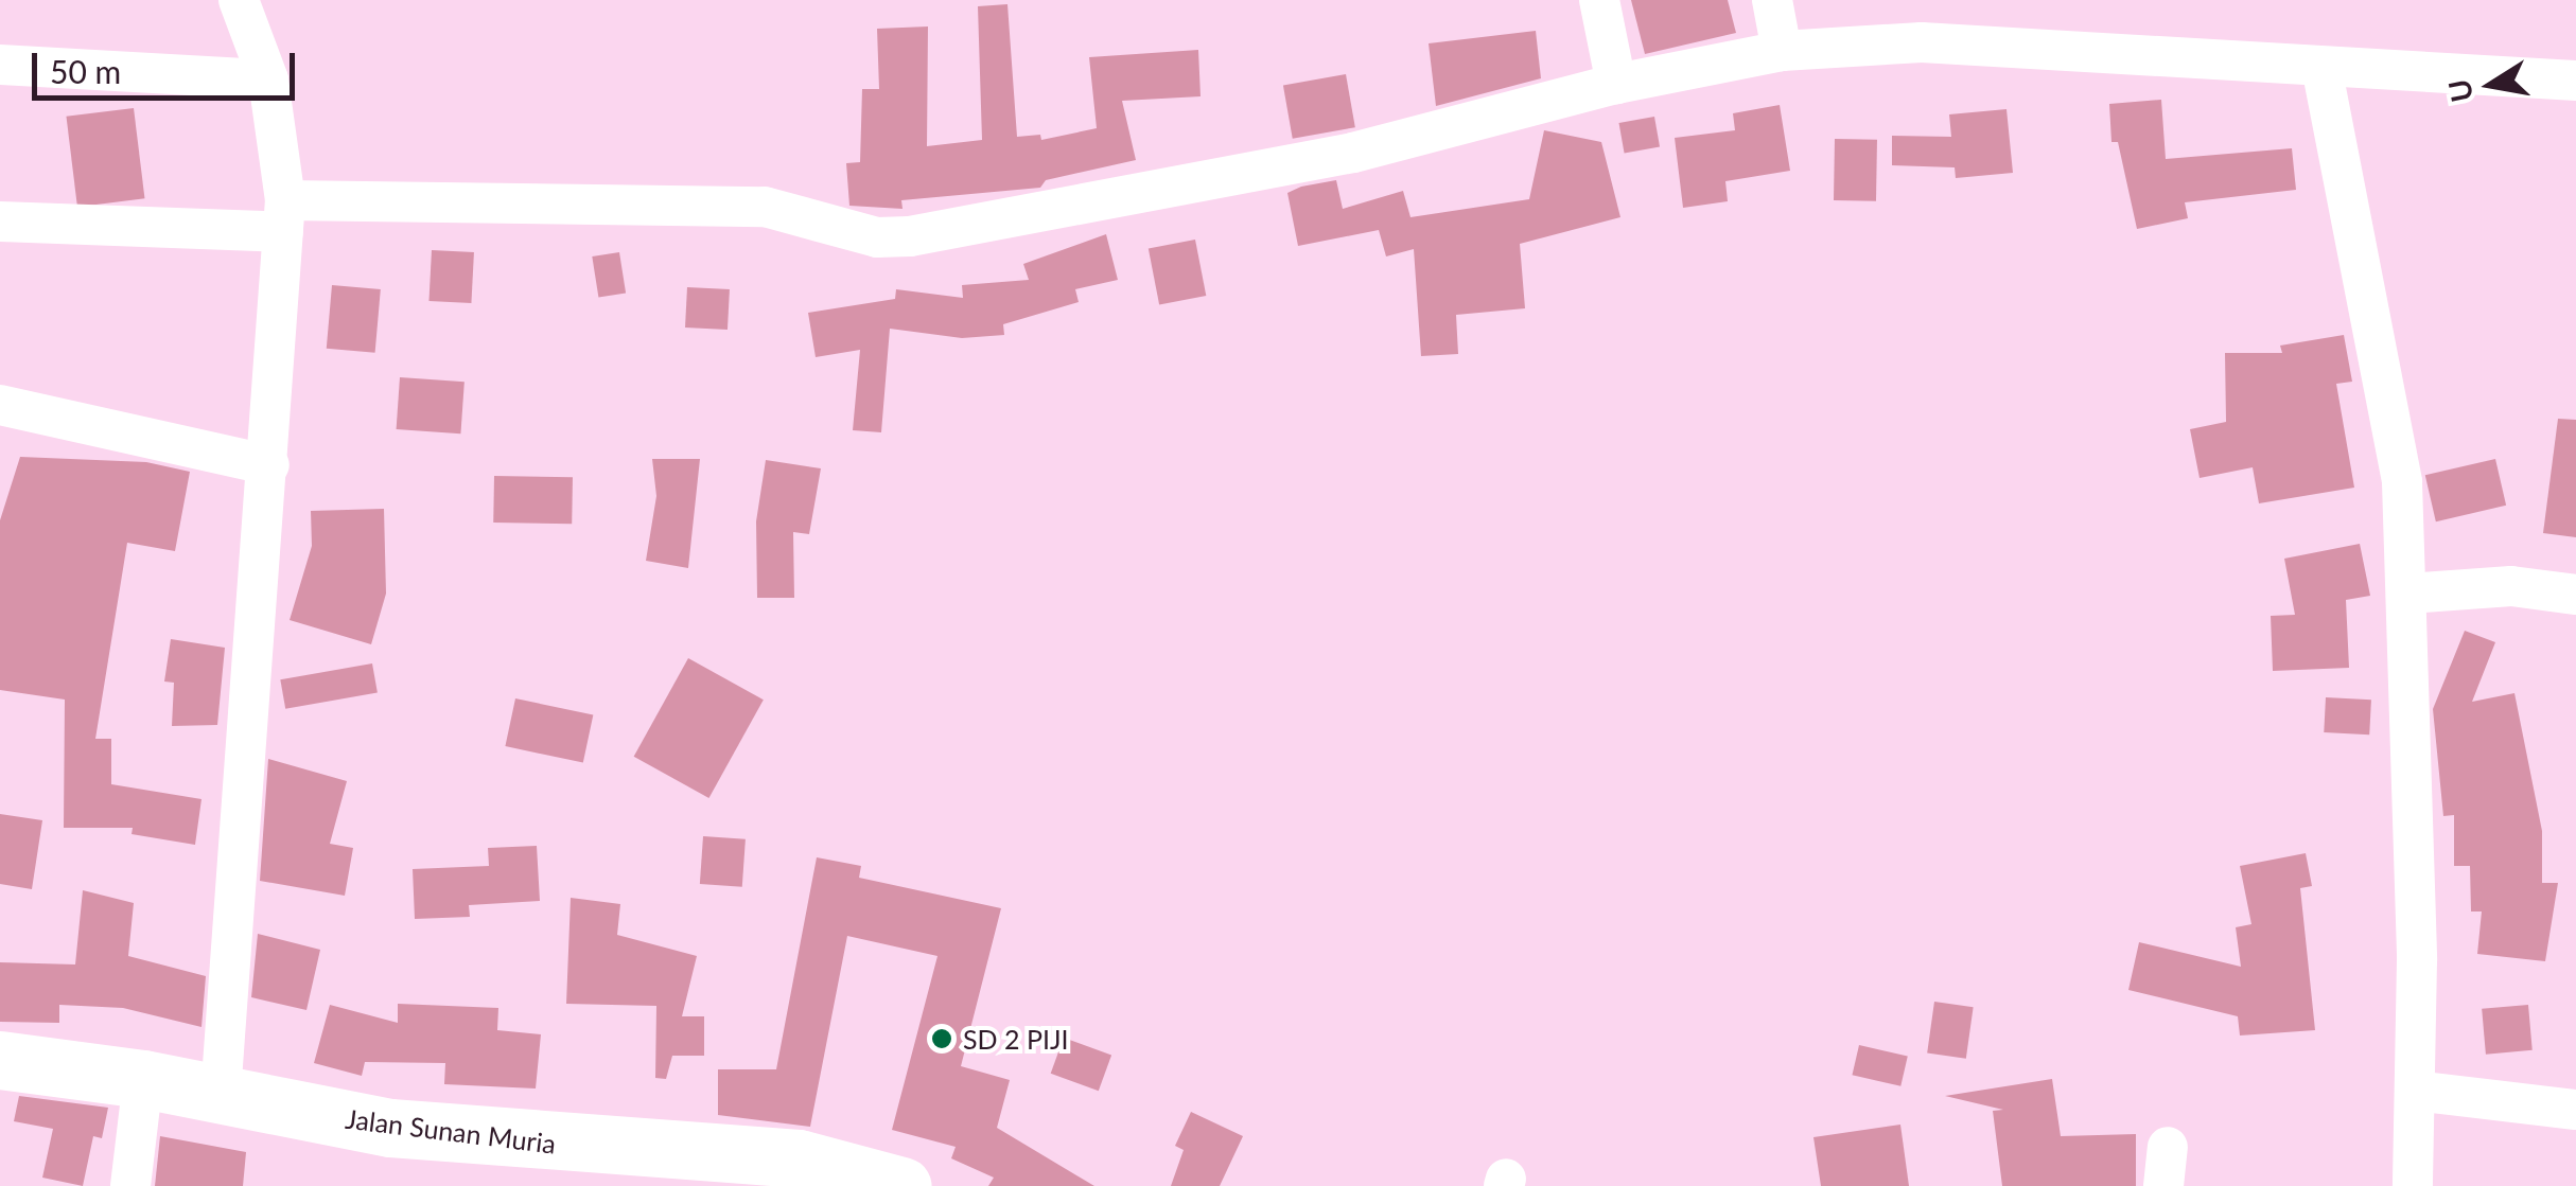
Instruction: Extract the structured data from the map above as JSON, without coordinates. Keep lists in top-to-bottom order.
{
  "streets": {
    "main road": ["Jalan Sunan Muria"]
  },
  "places": ["SD 2 PIJI"],
  "scale_bar": "50 m",
  "north": "left"
}
